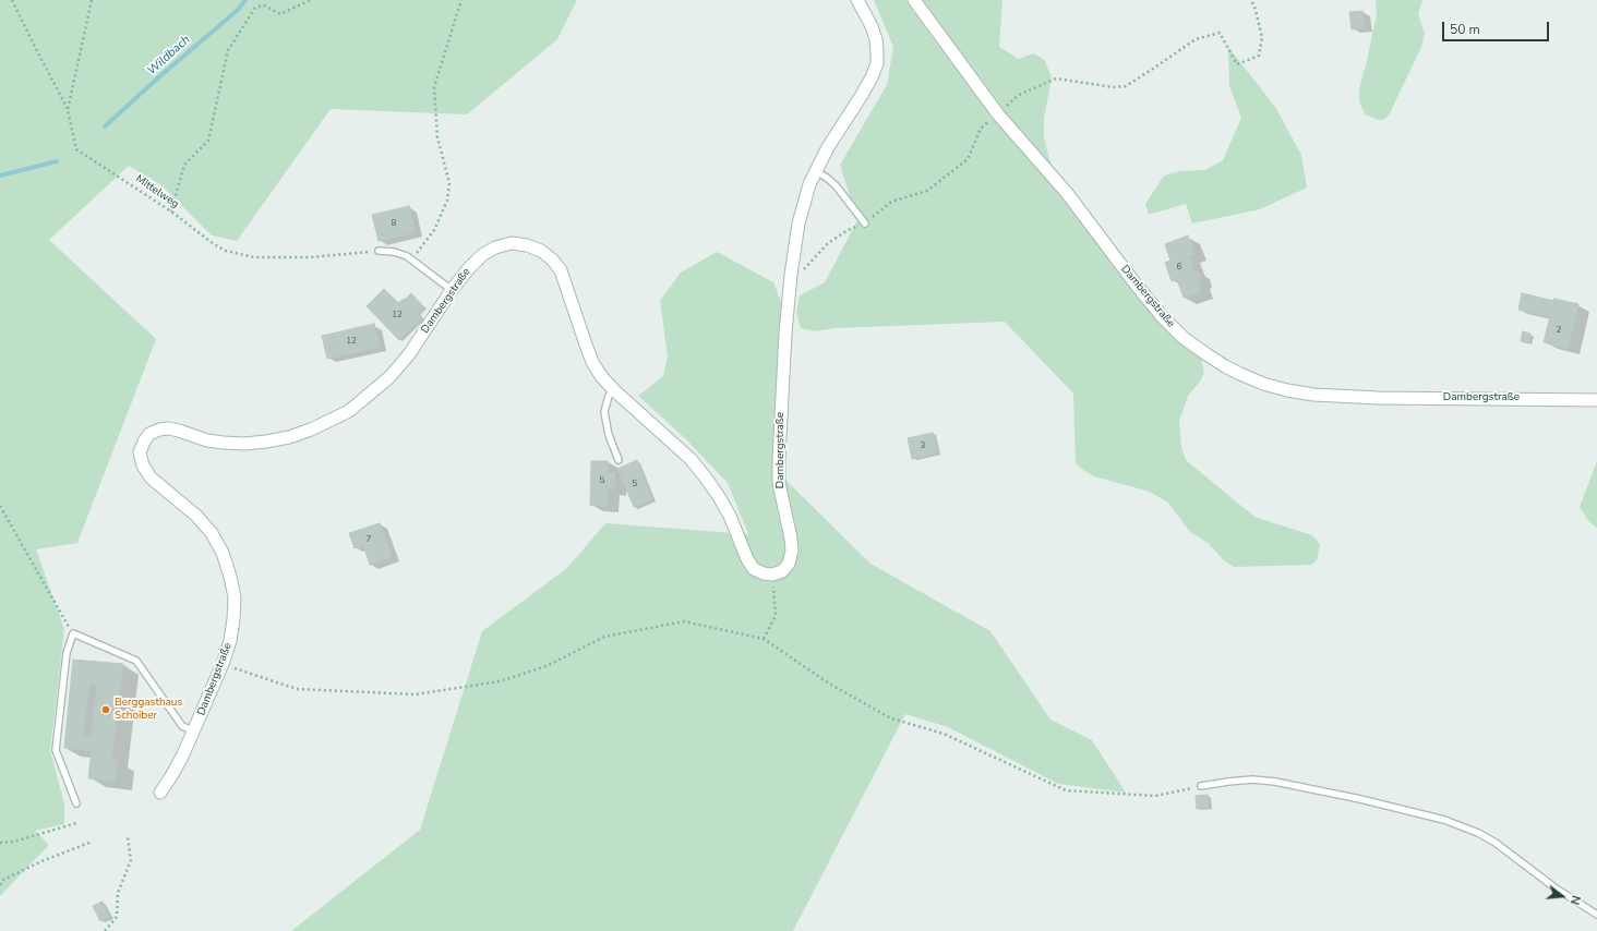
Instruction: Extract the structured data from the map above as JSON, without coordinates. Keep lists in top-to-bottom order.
{
  "streets": {
    "street": ["Dambergstraße"],
    "path": ["Mittelweg"]
  },
  "water": ["Wildbach"],
  "places": ["Berggasthaus Schoiber"],
  "house_numbers": [
    "8",
    "6",
    "12",
    "2",
    "12",
    "3",
    "5",
    "5",
    "7"
  ],
  "scale_bar": "50 m",
  "north": "right"
}
